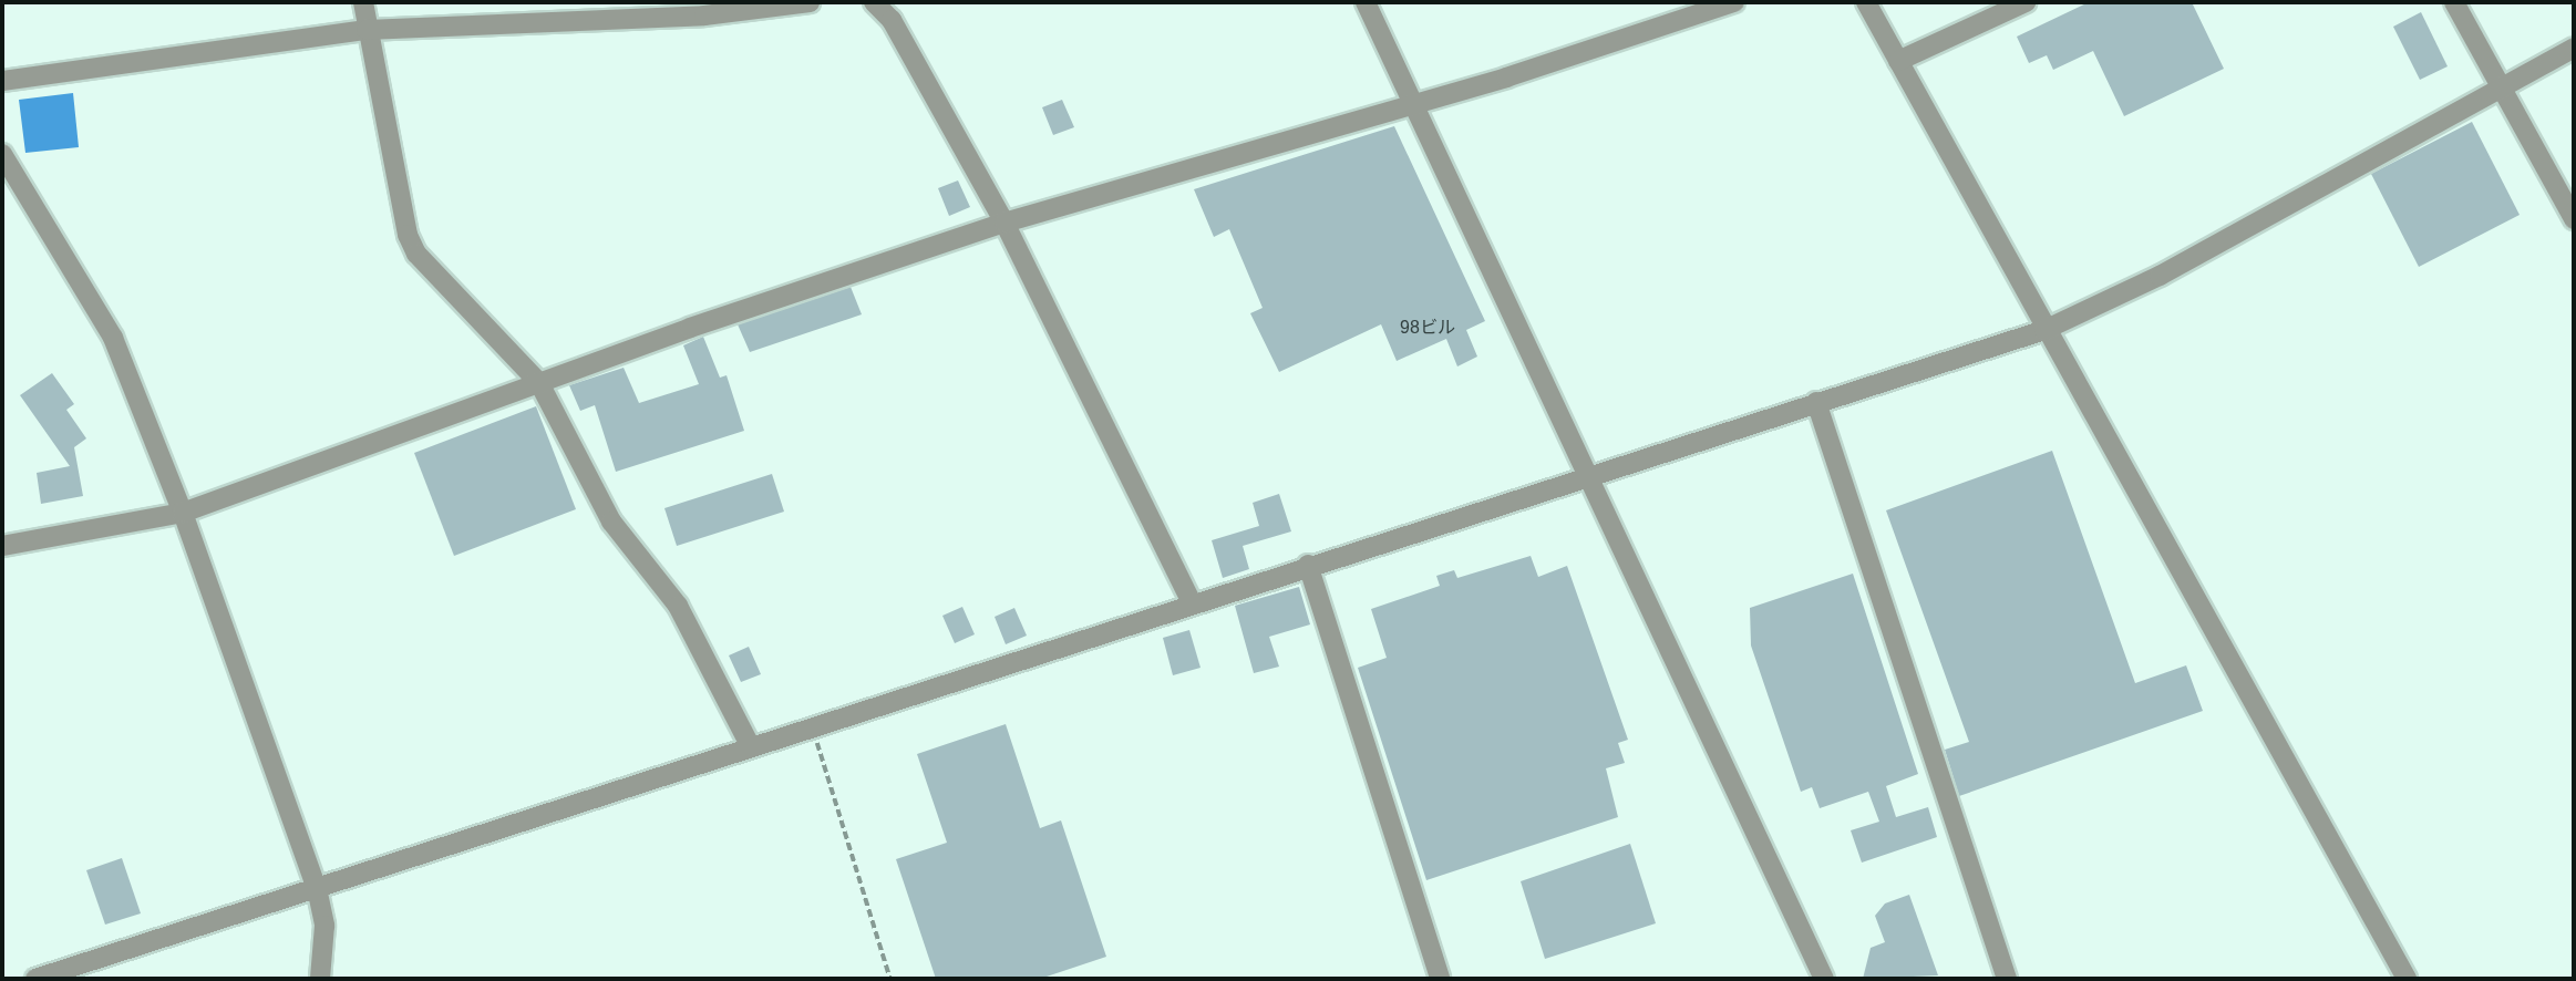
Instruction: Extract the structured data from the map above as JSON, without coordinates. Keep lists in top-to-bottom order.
{
  "house_numbers": ["98ビル"]
}
